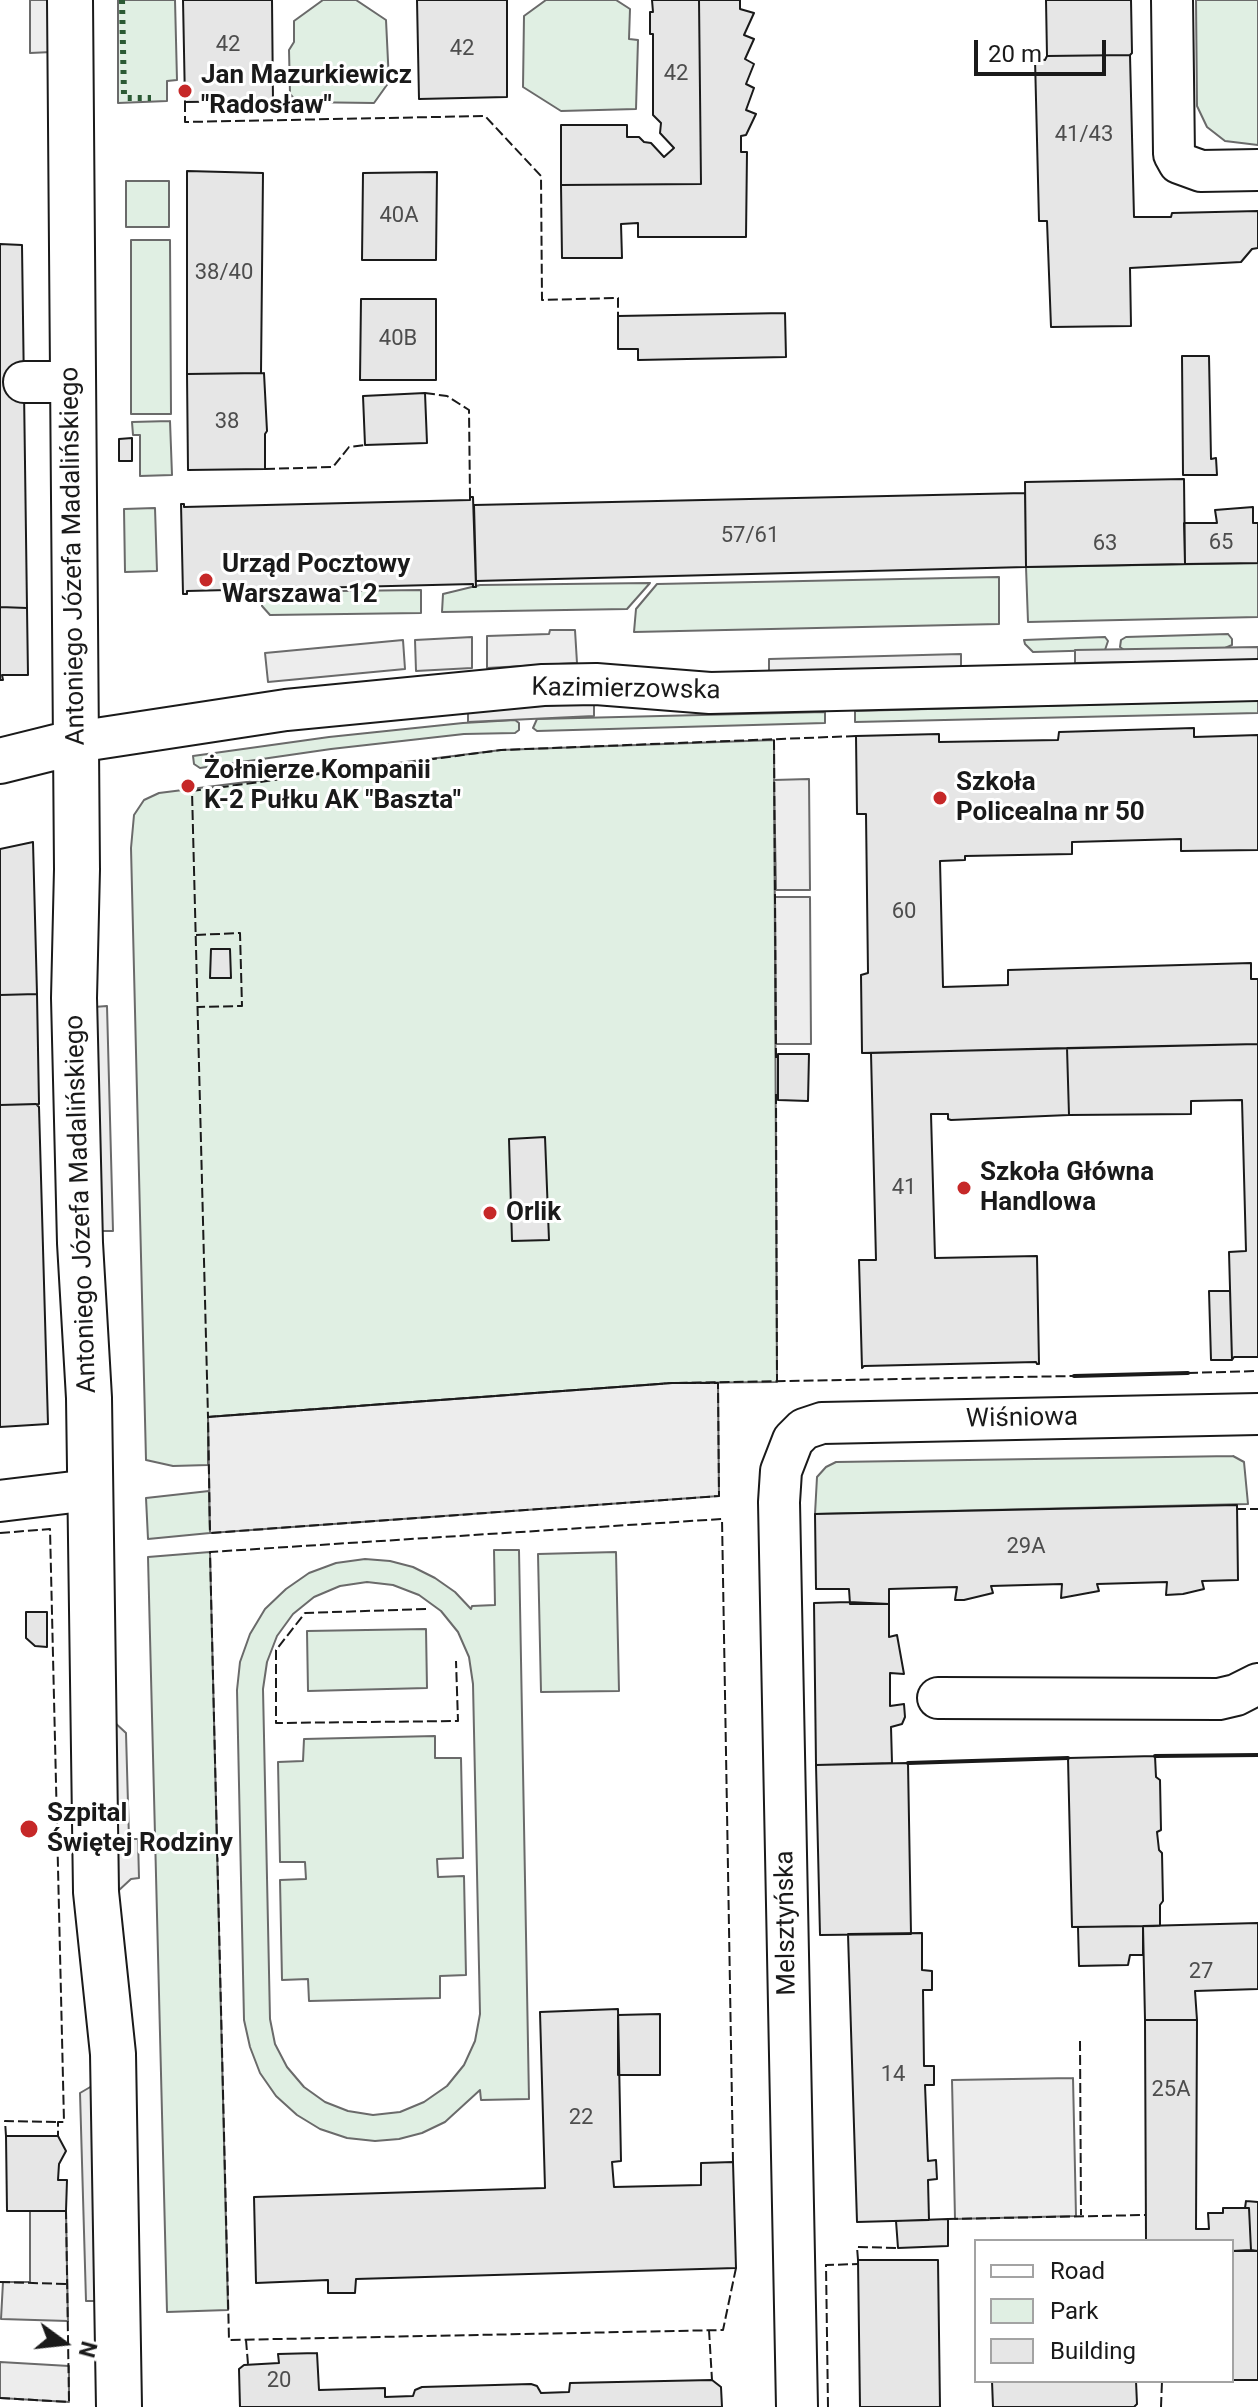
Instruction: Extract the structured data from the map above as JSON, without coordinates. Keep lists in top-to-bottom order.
{
  "streets": {
    "street": [
      "Antoniego Józefa Madalińskiego",
      "Kazimierzowska",
      "Wiśniowa",
      "Melsztyńska"
    ]
  },
  "crossings": [
    ["Antoniego Józefa Madalińskiego", "Kazimierzowska"],
    ["Wiśniowa", "Melsztyńska"]
  ],
  "places": [
    "Jan Mazurkiewicz \"Radosław\"",
    "Urząd Pocztowy Warszawa 12",
    "Żołnierze Kompanii K-2 Pułku AK \"Baszta\"",
    "Szkoła Policealna nr 50",
    "Szkoła Główna Handlowa",
    "Orlik",
    "Szpital Świętej Rodziny"
  ],
  "house_numbers": [
    "42",
    "42",
    "42",
    "41/43",
    "40A",
    "38/40",
    "40B",
    "38",
    "57/61",
    "65",
    "63",
    "60",
    "41",
    "29A",
    "27",
    "14",
    "25A",
    "22",
    "20"
  ],
  "legend": ["Road", "Park", "Building"],
  "scale_bar": "20 m",
  "north": "right"
}
